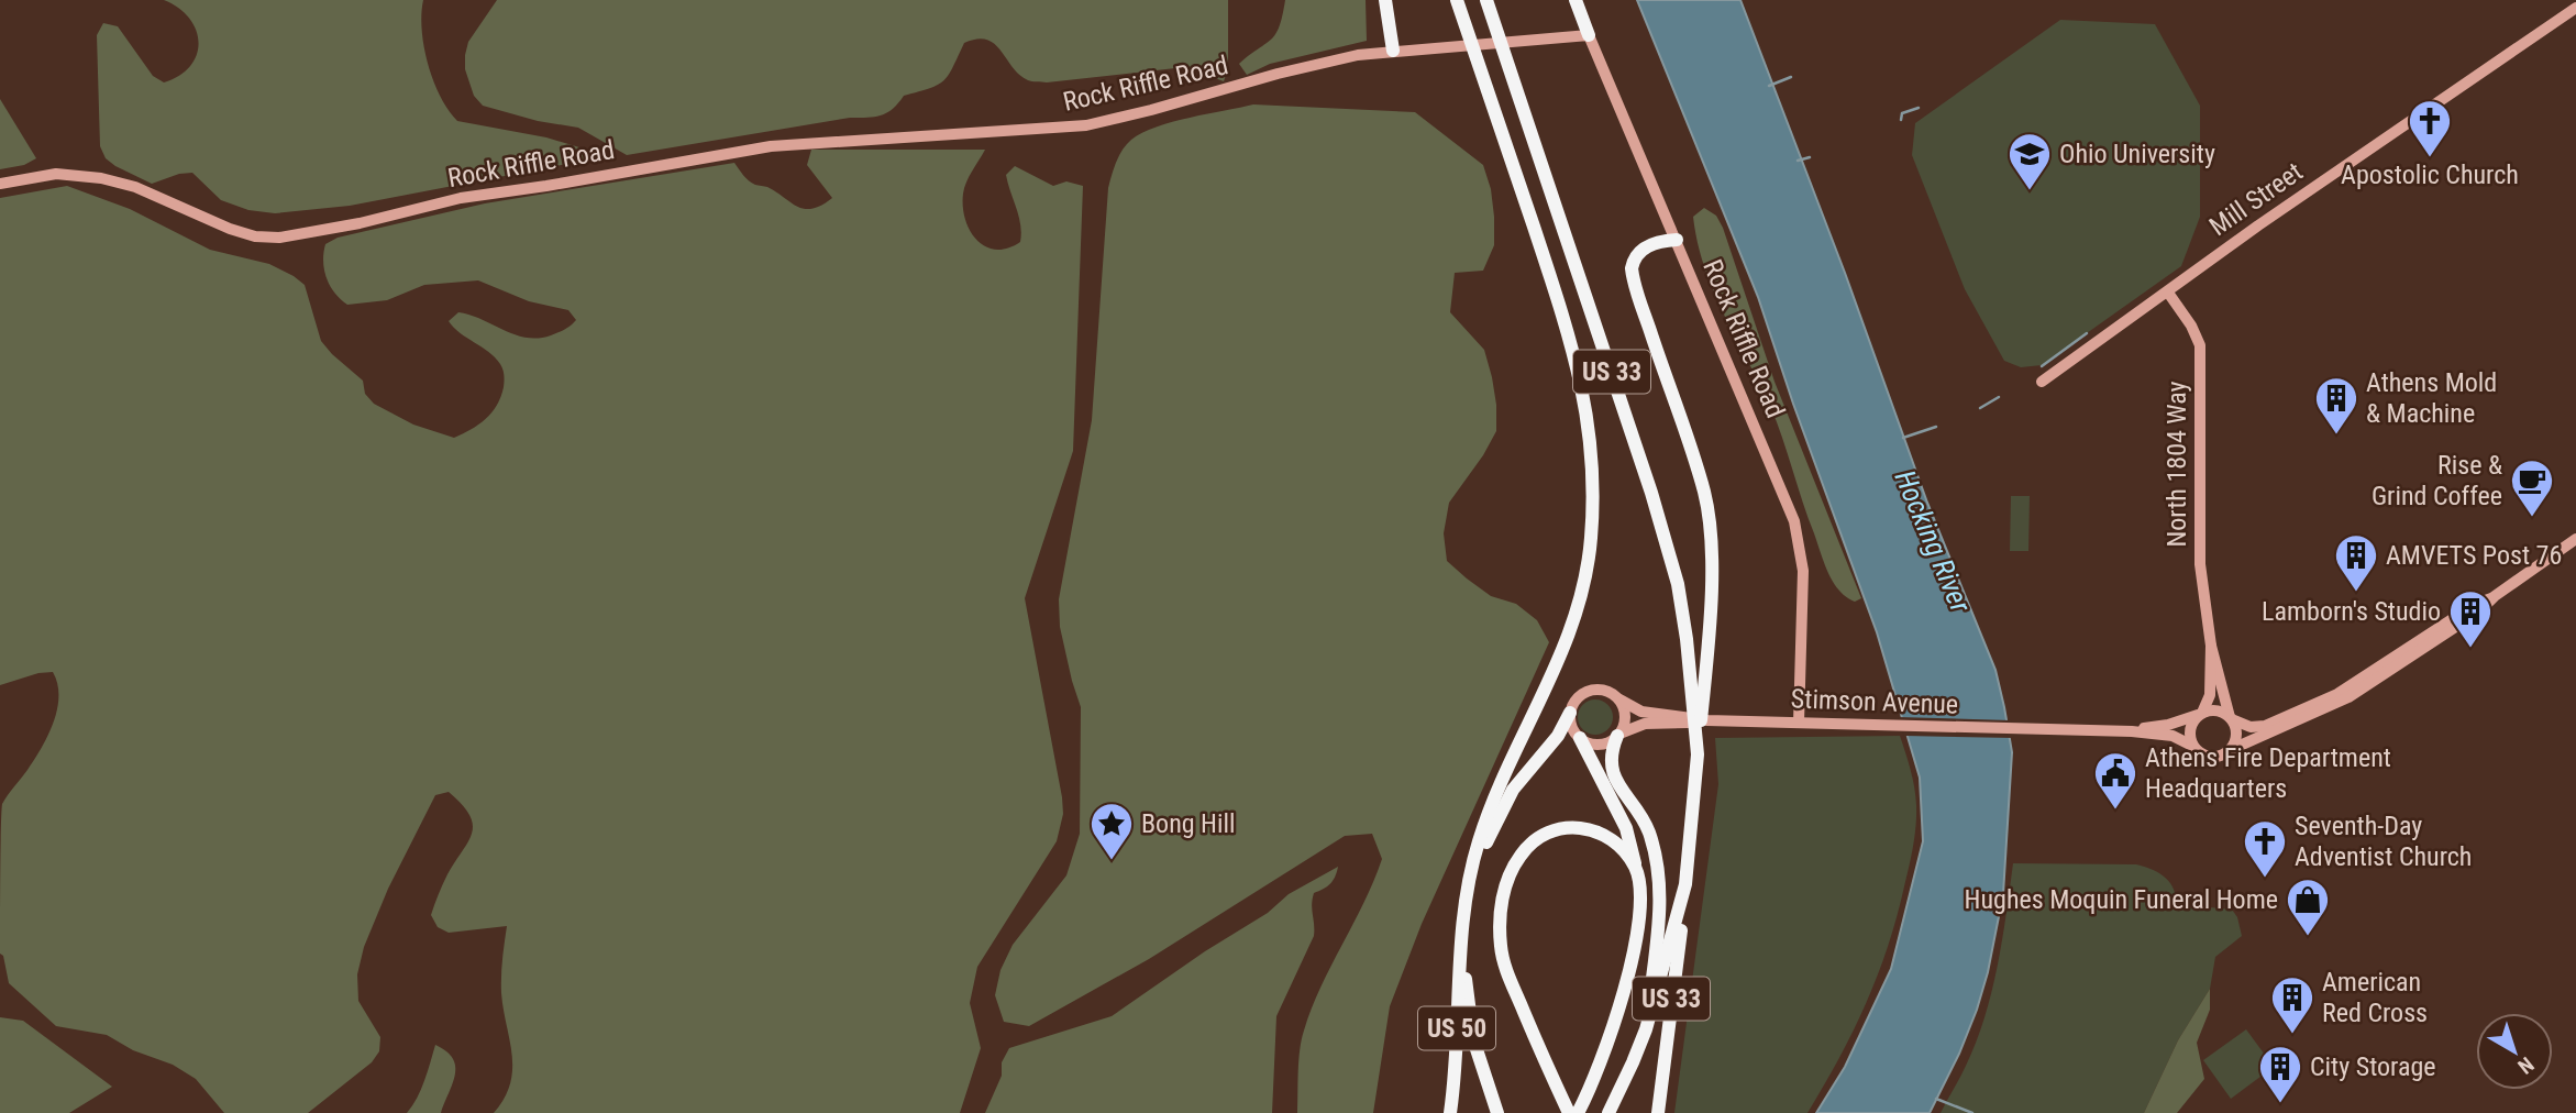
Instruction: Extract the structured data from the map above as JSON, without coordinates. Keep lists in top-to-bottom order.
{
  "streets": {
    "highway": ["US 33", "US 50"],
    "street": [
      "Rock Riffle Road",
      "Mill Street",
      "North 1804 Way",
      "Stimson Avenue"
    ]
  },
  "crossings": [
    ["Rock Riffle Road", "Stimson Avenue"],
    ["Mill Street", "North 1804 Way"],
    ["US 33", "US 50"],
    ["North 1804 Way", "Stimson Avenue"]
  ],
  "water": ["Hocking River"],
  "places": {
    "church": ["Apostolic Church", "Seventh-Day Adventist Church"],
    "school or university": ["Ohio University"],
    "building": [
      "Athens Mold & Machine",
      "AMVETS Post 76",
      "Lamborn's Studio",
      "American Red Cross",
      "City Storage"
    ],
    "cafe": ["Rise & Grind Coffee"],
    "public building": ["Athens Fire Department Headquarters"],
    "place": ["Bong Hill"],
    "shop": ["Hughes Moquin Funeral Home"]
  },
  "north": "bottom right"
}
